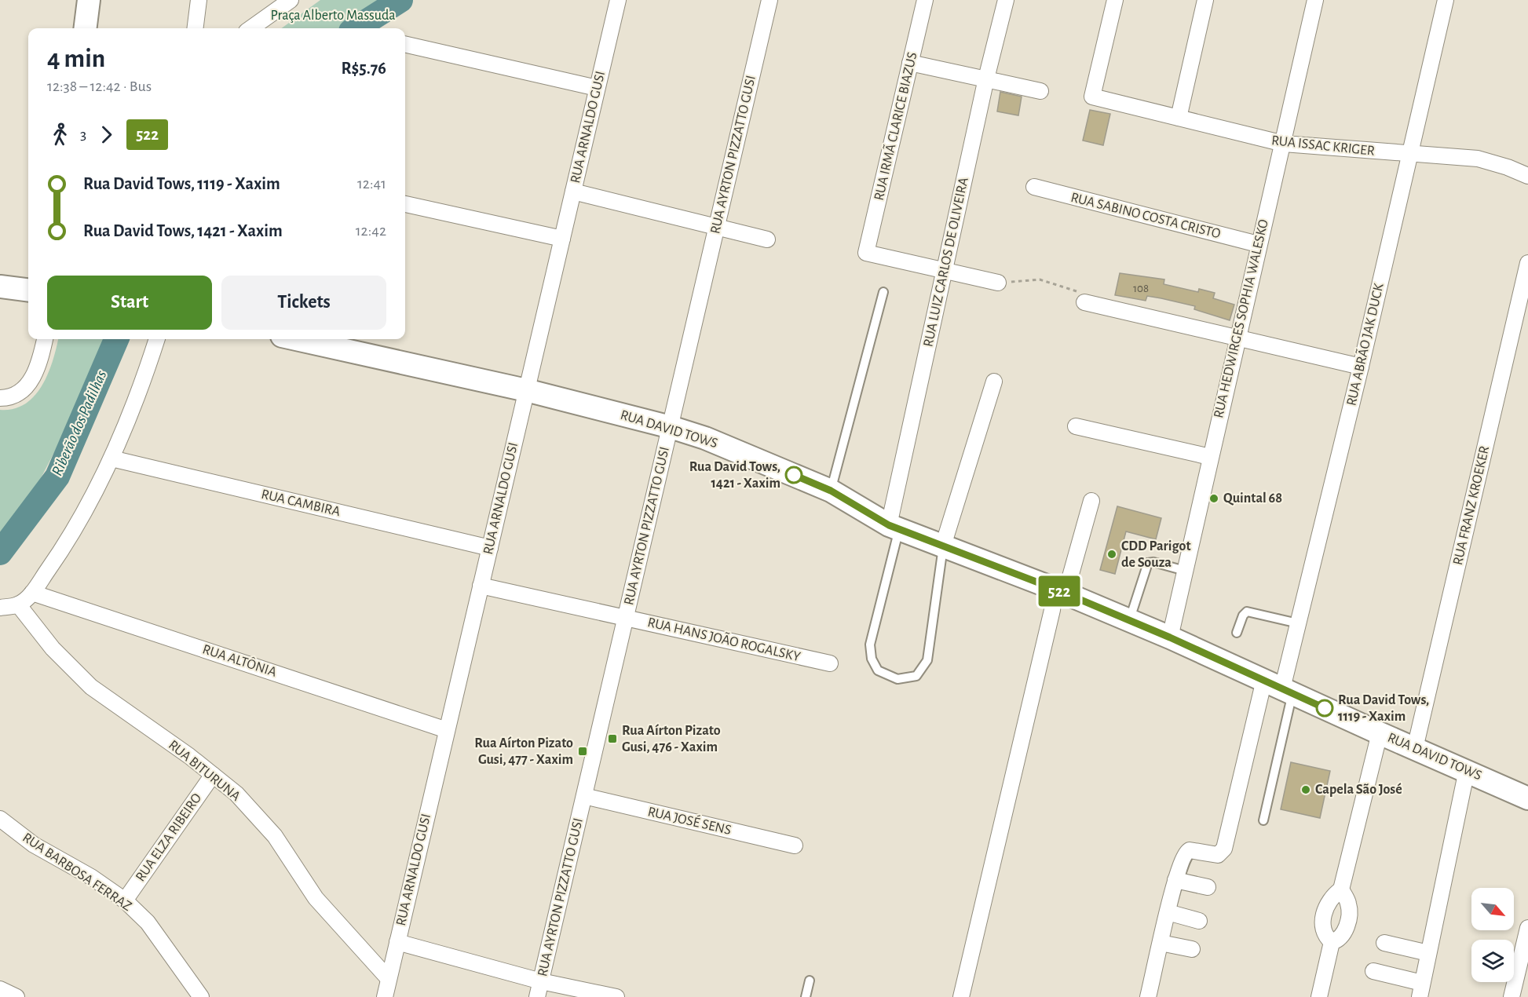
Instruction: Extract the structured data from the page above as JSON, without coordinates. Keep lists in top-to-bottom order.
{
  "streets": {
    "street": [
      "RUA IRMÃ CLARICE BIAZUS",
      "RUA ARNALDO GUSI",
      "RUA ISSAC KRIGER",
      "RUA AYRTON PIZZATTO GUSI",
      "RUA SABINO COSTA CRISTO",
      "RUA LUIZ CARLOS DE OLIVEIRA",
      "RUA HEDWIRGES SOPHIA WALESKO",
      "RUA ABRÃO JAK DUCK",
      "RUA DAVID TOWS",
      "RUA CAMBIRA",
      "RUA FRANZ KROEKER",
      "RUA HANS JOÃO ROGALSKY",
      "RUA ALTÔNIA",
      "RUA BITURUNA",
      "RUA JOSÉ SENS",
      "RUA ELZA RIBEIRO",
      "RUA BARBOSA FERRAZ"
    ]
  },
  "crossings": [
    ["RUA IRMÃ CLARICE BIAZUS", "RUA LUIZ CARLOS DE OLIVEIRA"],
    ["RUA ARNALDO GUSI", "RUA DAVID TOWS"],
    ["RUA ARNALDO GUSI", "RUA CAMBIRA"],
    ["RUA ARNALDO GUSI", "RUA HANS JOÃO ROGALSKY"],
    ["RUA ARNALDO GUSI", "RUA ALTÔNIA"],
    ["RUA ARNALDO GUSI", "RUA BITURUNA"],
    ["RUA ISSAC KRIGER", "RUA HEDWIRGES SOPHIA WALESKO"],
    ["RUA ISSAC KRIGER", "RUA ABRÃO JAK DUCK"],
    ["RUA AYRTON PIZZATTO GUSI", "RUA DAVID TOWS"],
    ["RUA AYRTON PIZZATTO GUSI", "RUA HANS JOÃO ROGALSKY"],
    ["RUA AYRTON PIZZATTO GUSI", "RUA JOSÉ SENS"],
    ["RUA SABINO COSTA CRISTO", "RUA HEDWIRGES SOPHIA WALESKO"],
    ["RUA LUIZ CARLOS DE OLIVEIRA", "RUA DAVID TOWS"],
    ["RUA HEDWIRGES SOPHIA WALESKO", "RUA DAVID TOWS"],
    ["RUA ABRÃO JAK DUCK", "RUA DAVID TOWS"],
    ["RUA DAVID TOWS", "RUA FRANZ KROEKER"],
    ["RUA BITURUNA", "RUA ELZA RIBEIRO"],
    ["RUA ELZA RIBEIRO", "RUA BARBOSA FERRAZ"]
  ],
  "water": ["Riberão dos Padilhas"],
  "parks": ["Praça Alberto Massuda"],
  "places": {
    "other": [
      "Rua David Tows, 1421 - Xaxim",
      "Quintal 68",
      "CDD Parigot de Souza",
      "Rua David Tows, 1119 - Xaxim",
      "Capela São José"
    ],
    "transit": ["Rua Aírton Pizato Gusi, 476 - Xaxim", "Rua Aírton Pizato Gusi, 477 - Xaxim"]
  },
  "lines": ["bus line 522"],
  "house_numbers": ["108"],
  "north": "bottom right",
  "page": {
    "on_map": "522",
    "heading": ["4 min", "12:38 – 12:42 · Bus", "R$5.76"],
    "legs": ["3", "522"],
    "list": [
      {
        "name": "Rua David Tows, 1119 - Xaxim",
        "value": "12:41"
      },
      {
        "name": "Rua David Tows, 1421 - Xaxim",
        "value": "12:42"
      }
    ],
    "buttons": ["Start", "Tickets"]
  }
}
